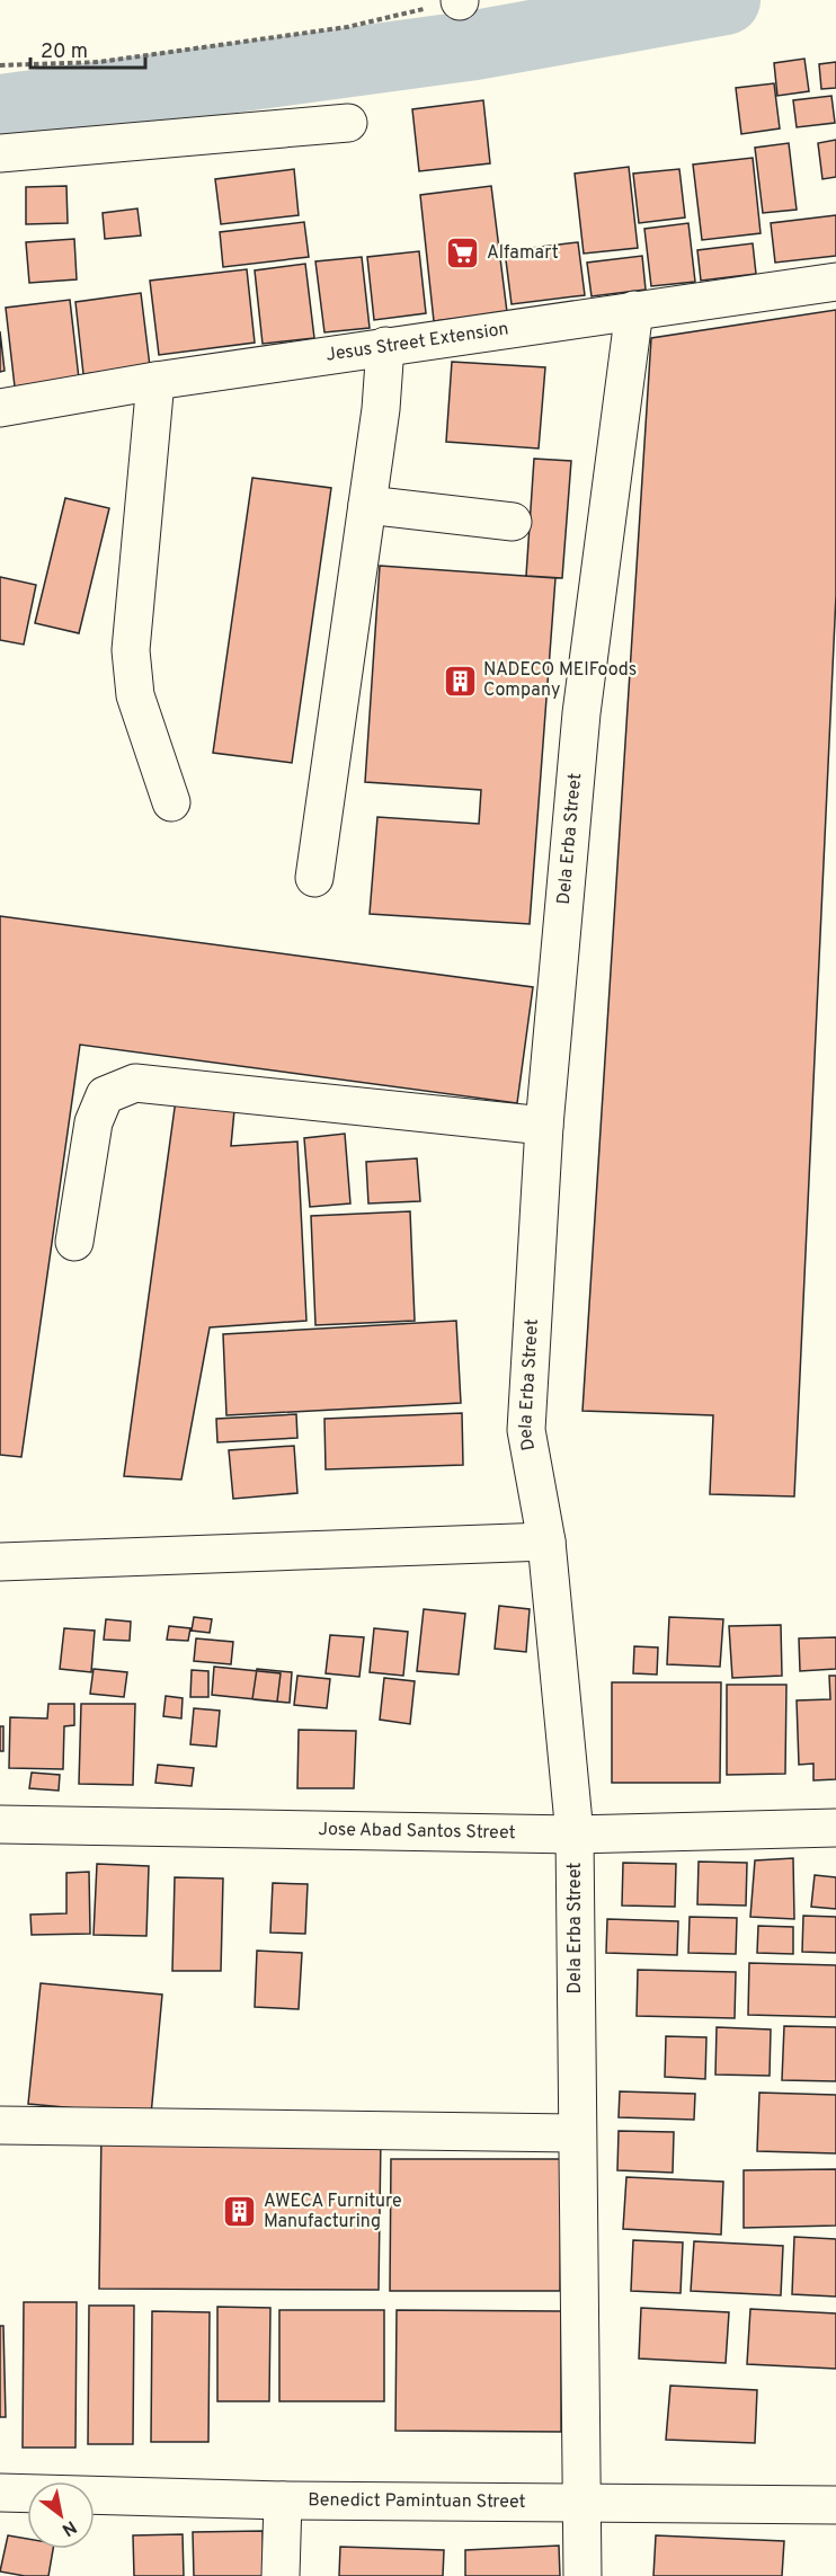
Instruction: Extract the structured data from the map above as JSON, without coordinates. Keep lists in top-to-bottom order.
{
  "streets": {
    "street": [
      "Jesus Street Extension",
      "Dela Erba Street",
      "Jose Abad Santos Street",
      "Benedict Pamintuan Street"
    ]
  },
  "crossings": [
    ["Jesus Street Extension", "Dela Erba Street"],
    ["Dela Erba Street", "Jose Abad Santos Street"],
    ["Dela Erba Street", "Benedict Pamintuan Street"]
  ],
  "places": {
    "supermarket": ["Alfamart"],
    "building": ["NADECO MEIFoods Company", "AWECA Furniture Manufacturing"]
  },
  "scale_bar": "20 m",
  "north": "bottom right"
}
